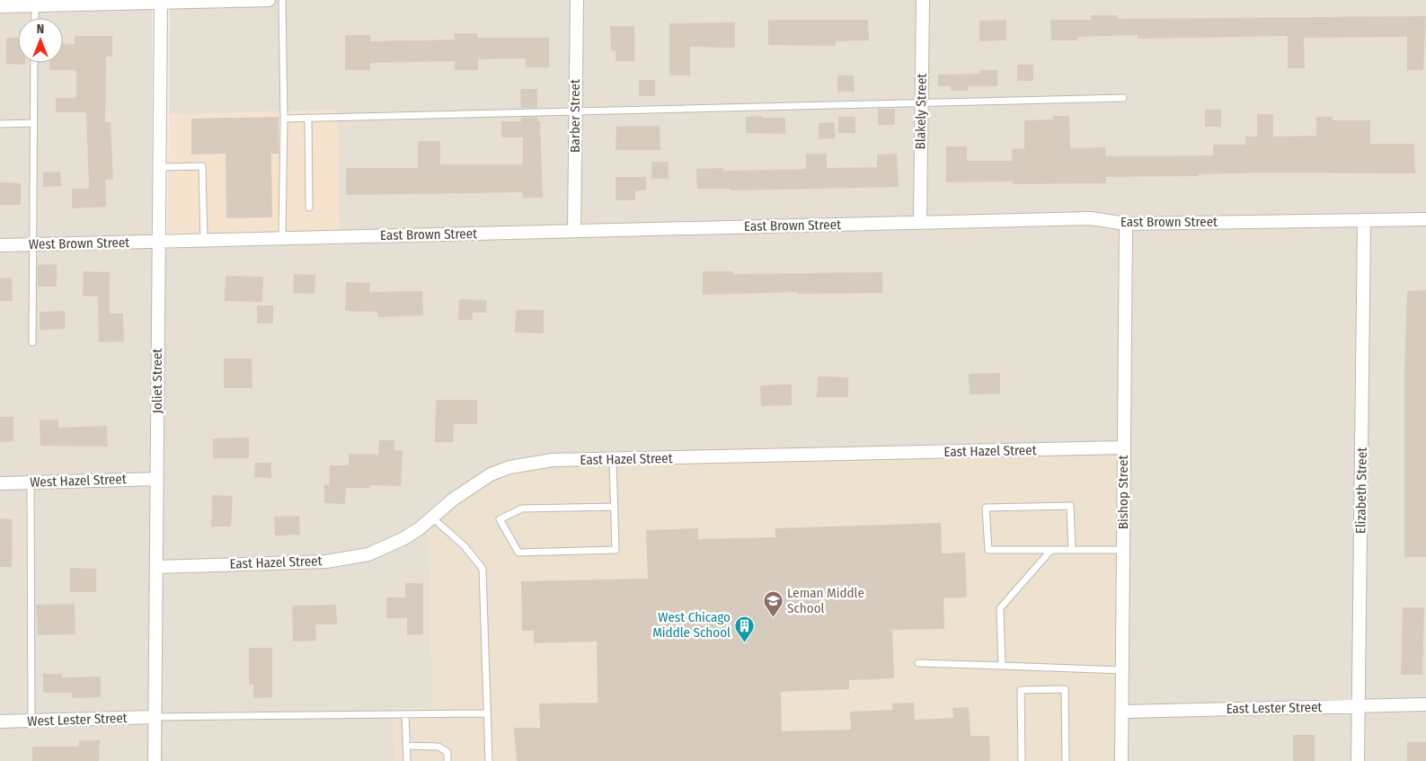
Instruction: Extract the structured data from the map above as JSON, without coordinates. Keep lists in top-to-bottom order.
{
  "streets": {
    "street": [
      "Blakely Street",
      "Barber Street",
      "East Brown Street",
      "West Brown Street",
      "Joliet Street",
      "East Hazel Street",
      "West Hazel Street",
      "Elizabeth Street",
      "Bishop Street",
      "East Lester Street",
      "West Lester Street"
    ]
  },
  "crossings": [
    ["Blakely Street", "East Brown Street"],
    ["Barber Street", "East Brown Street"],
    ["East Brown Street", "West Brown Street"],
    ["East Brown Street", "Joliet Street"],
    ["East Brown Street", "Elizabeth Street"],
    ["East Brown Street", "Bishop Street"],
    ["West Brown Street", "Joliet Street"],
    ["Joliet Street", "East Hazel Street"],
    ["Joliet Street", "West Hazel Street"],
    ["Joliet Street", "West Lester Street"],
    ["East Hazel Street", "Bishop Street"],
    ["Elizabeth Street", "East Lester Street"],
    ["Bishop Street", "East Lester Street"]
  ],
  "places": {
    "school or university": ["Leman Middle School"],
    "building": ["West Chicago Middle School"]
  },
  "north": "top"
}
